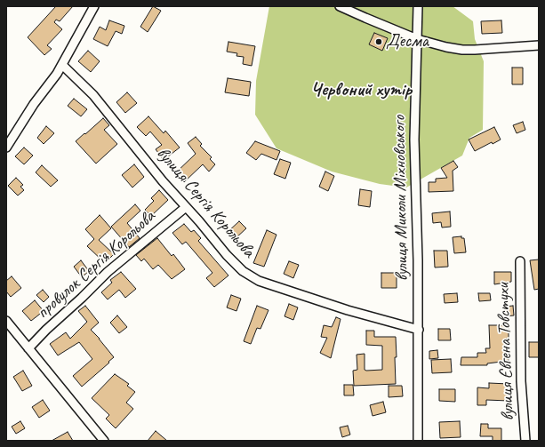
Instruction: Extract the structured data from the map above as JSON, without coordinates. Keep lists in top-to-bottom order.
{
  "streets": {
    "street": [
      "вулиця Миколи Міхновського",
      "вулиця Сергія Корольова",
      "провулок Сергія Корольова",
      "вулиця Євгена Товстухи"
    ]
  },
  "crossings": [
    ["вулиця Миколи Міхновського", "вулиця Сергія Корольова"],
    ["вулиця Сергія Корольова", "провулок Сергія Корольова"]
  ],
  "districts": ["Червоний хутір"],
  "places": ["Десма"]
}
